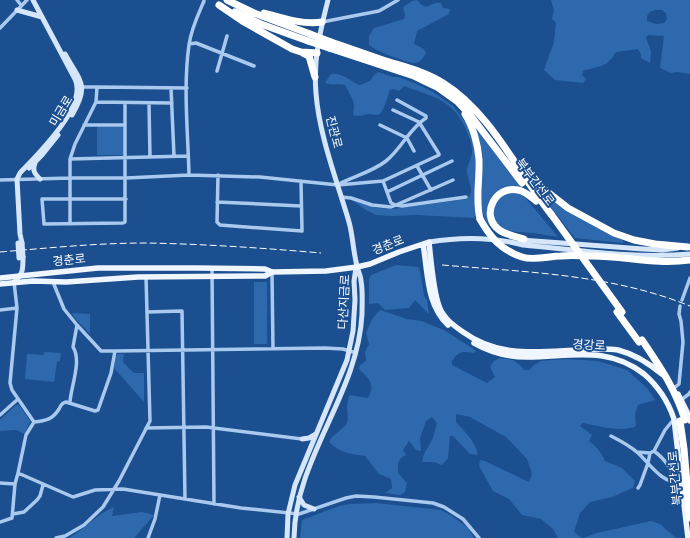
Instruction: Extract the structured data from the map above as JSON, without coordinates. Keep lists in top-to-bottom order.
{
  "streets": {
    "highway": ["북부간선로"],
    "main road": ["경춘로", "경강로"],
    "street": ["미금로", "진관로", "다산지금로"]
  },
  "crossings": [
    ["진관로", "경춘로"],
    ["진관로", "다산지금로"],
    ["북부간선로", "경강로"],
    ["경춘로", "다산지금로"],
    ["경춘로", "경강로"]
  ]
}
